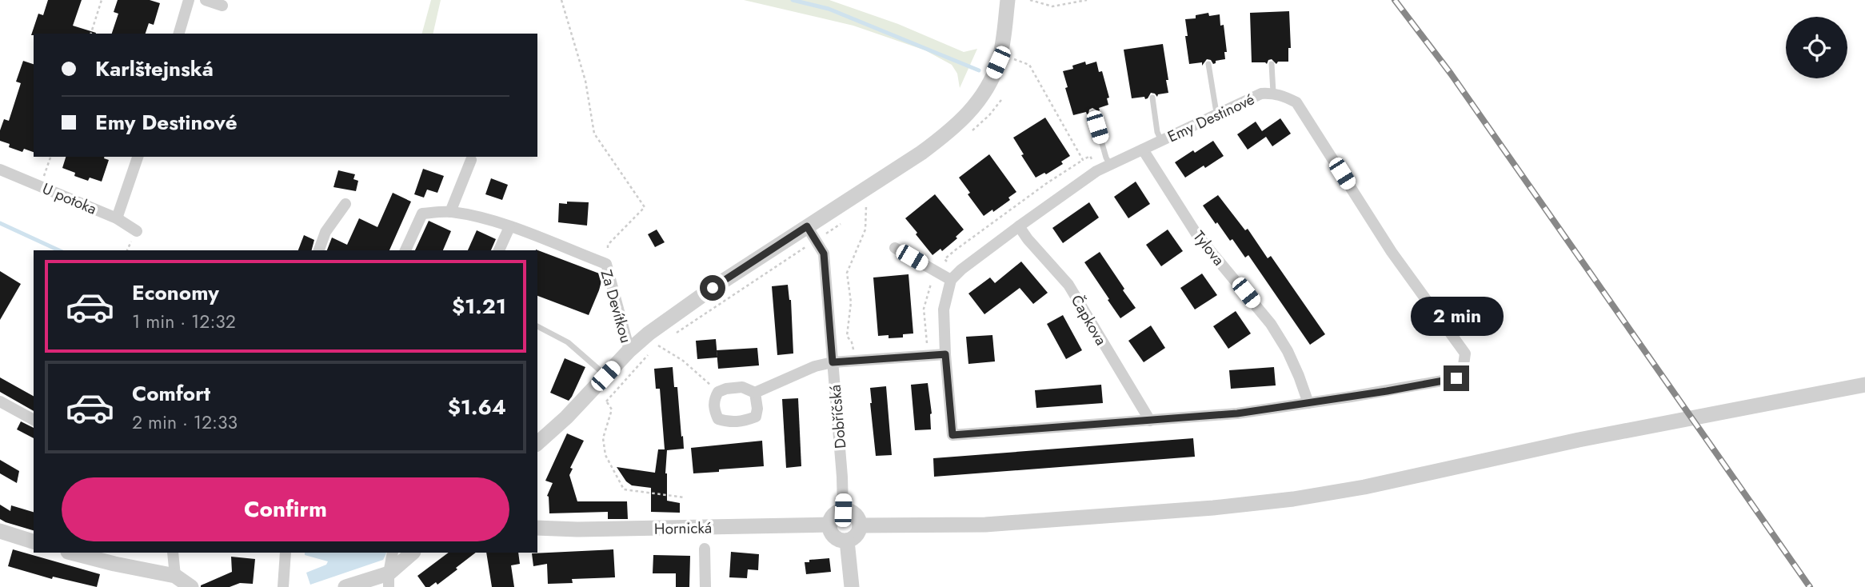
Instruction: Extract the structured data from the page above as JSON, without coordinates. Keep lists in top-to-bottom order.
{
  "streets": {
    "street": [
      "Emy Destinové",
      "U potoka",
      "Tylova",
      "Za Devítkou",
      "Čapkova",
      "Dobříčská",
      "Hornická"
    ]
  },
  "crossings": [
    ["Emy Destinové", "Tylova"],
    ["Emy Destinové", "Čapkova"],
    ["Dobříčská", "Hornická"]
  ],
  "page": {
    "banner": ["Karlštejnská", "Emy Destinové"],
    "list": [
      {
        "name": "Economy",
        "note": "1 min · 12:32",
        "value": "$1.21"
      },
      {
        "name": "Comfort",
        "note": "2 min · 12:33",
        "value": "$1.64"
      }
    ],
    "bubble": "2 min",
    "buttons": "Confirm"
  }
}
